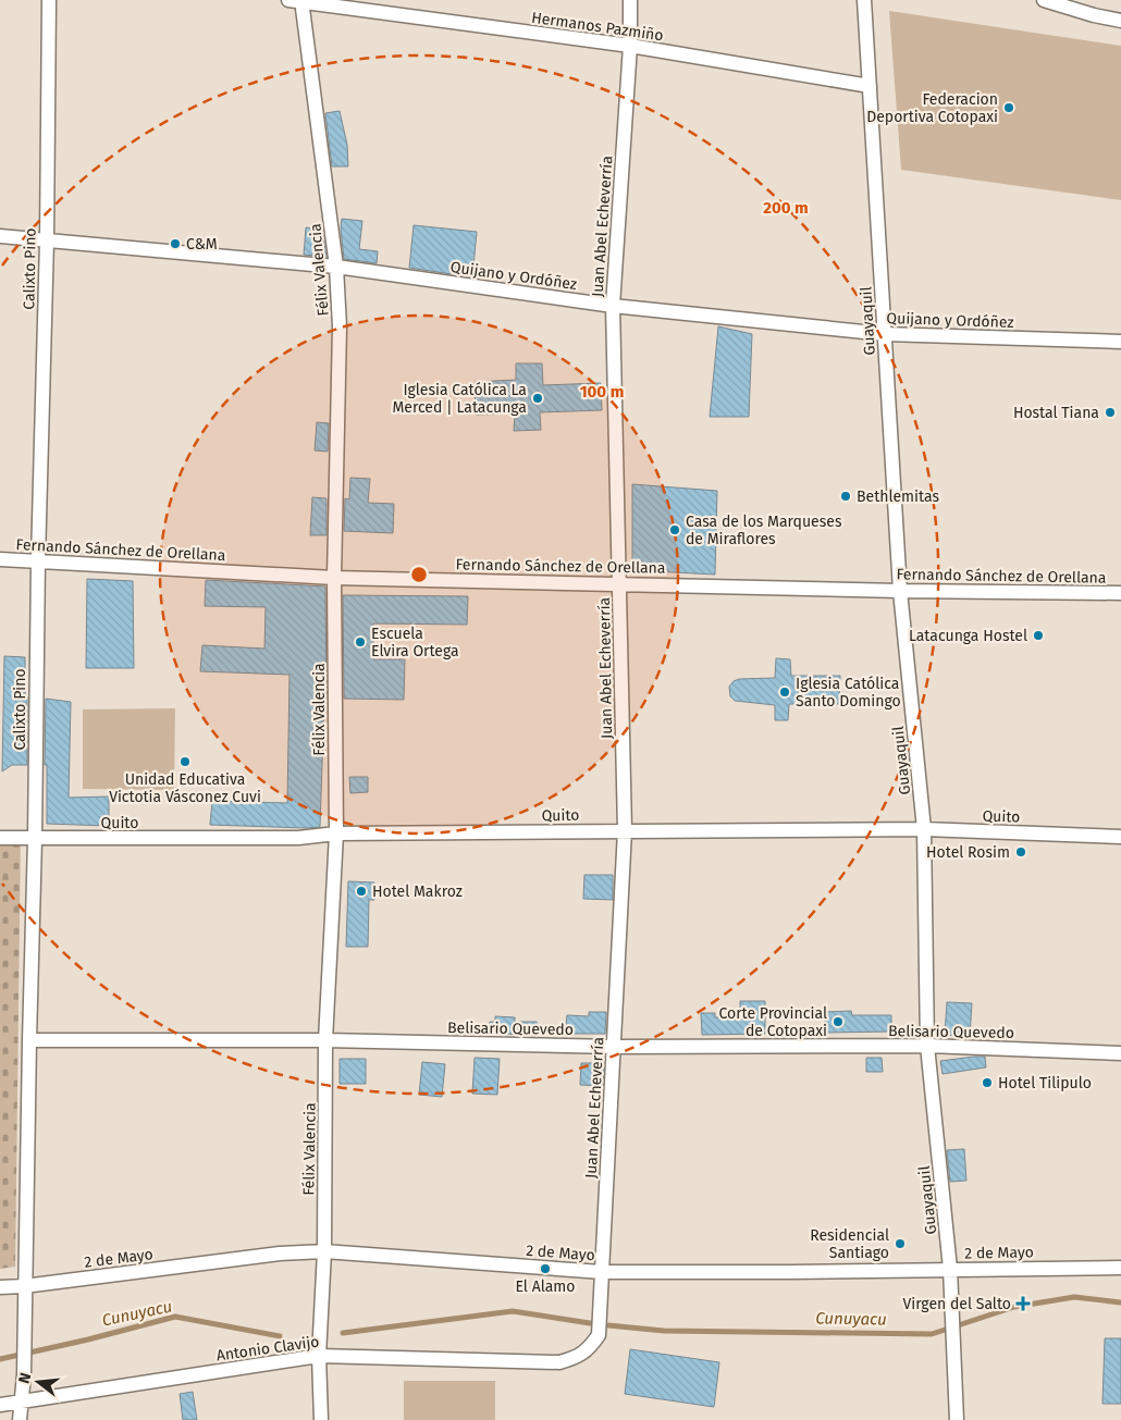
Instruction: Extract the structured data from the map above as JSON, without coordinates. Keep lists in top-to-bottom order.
{
  "streets": {
    "street": [
      "Hermanos Pazmiño",
      "Juan Abel Echeverría",
      "Calixto Pino",
      "Félix Valencia",
      "Quijano y Ordóñez",
      "Guayaquil",
      "Fernando Sánchez de Orellana",
      "Quito",
      "Belisario Quevedo",
      "2 de Mayo",
      "Antonio Clavijo"
    ]
  },
  "crossings": [
    ["Hermanos Pazmiño", "Juan Abel Echeverría"],
    ["Hermanos Pazmiño", "Félix Valencia"],
    ["Hermanos Pazmiño", "Guayaquil"],
    ["Juan Abel Echeverría", "Quijano y Ordóñez"],
    ["Juan Abel Echeverría", "Fernando Sánchez de Orellana"],
    ["Juan Abel Echeverría", "Quito"],
    ["Juan Abel Echeverría", "Belisario Quevedo"],
    ["Juan Abel Echeverría", "2 de Mayo"],
    ["Juan Abel Echeverría", "Antonio Clavijo"],
    ["Calixto Pino", "Quijano y Ordóñez"],
    ["Calixto Pino", "Fernando Sánchez de Orellana"],
    ["Calixto Pino", "Quito"],
    ["Calixto Pino", "Belisario Quevedo"],
    ["Calixto Pino", "2 de Mayo"],
    ["Calixto Pino", "Antonio Clavijo"],
    ["Félix Valencia", "Quijano y Ordóñez"],
    ["Félix Valencia", "Fernando Sánchez de Orellana"],
    ["Félix Valencia", "Quito"],
    ["Félix Valencia", "Belisario Quevedo"],
    ["Félix Valencia", "2 de Mayo"],
    ["Félix Valencia", "Antonio Clavijo"],
    ["Quijano y Ordóñez", "Guayaquil"],
    ["Guayaquil", "Fernando Sánchez de Orellana"],
    ["Guayaquil", "Quito"],
    ["Guayaquil", "Belisario Quevedo"],
    ["Guayaquil", "2 de Mayo"]
  ],
  "water": ["Cunuyacu"],
  "places": {
    "other": [
      "Federacion Deportiva Cotopaxi",
      "C&M",
      "Iglesia Católica La Merced | Latacunga",
      "Hostal Tiana",
      "Bethlemitas",
      "Casa de los Marqueses de Miraflores",
      "Latacunga Hostel",
      "Escuela Elvira Ortega",
      "Iglesia Católica Santo Domingo",
      "Unidad Educativa Victotia Vásconez Cuvi",
      "Hotel Rosim",
      "Hotel Makroz",
      "Corte Provincial de Cotopaxi",
      "Hotel Tilipulo",
      "Residencial Santiago",
      "El Alamo"
    ],
    "health": ["Virgen del Salto"]
  },
  "north": "left",
  "rings": ["200 m", "100 m"]
}
